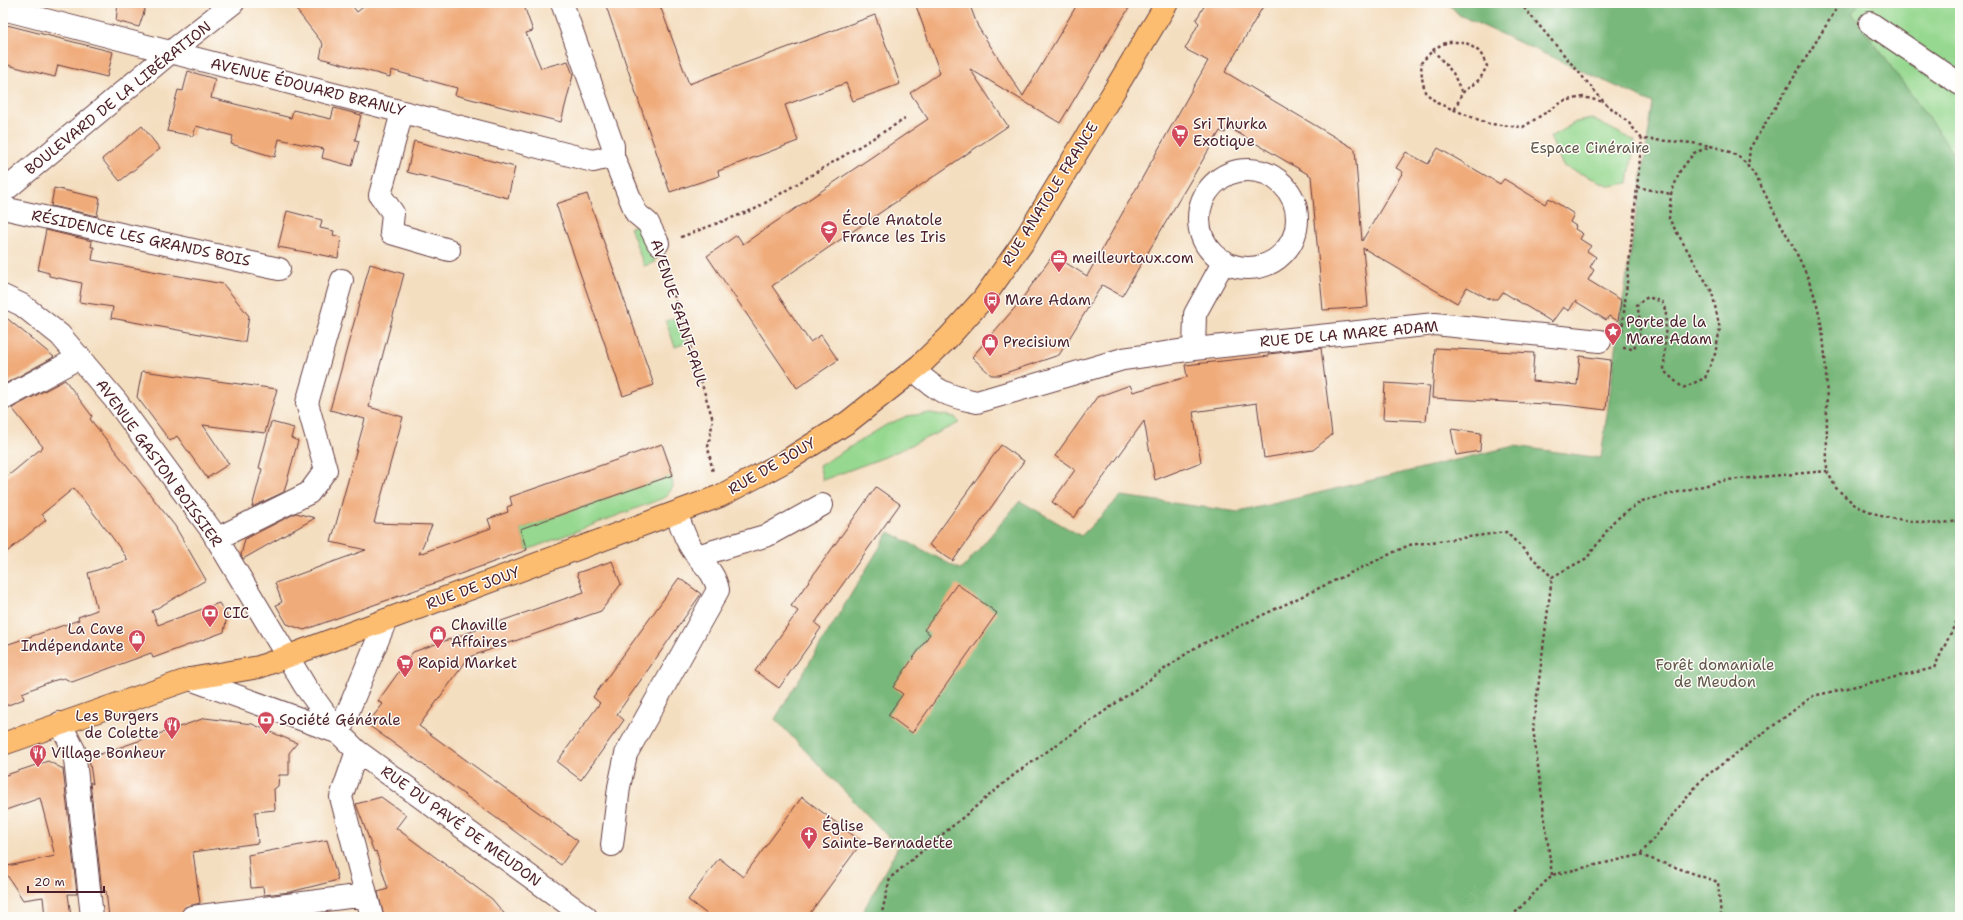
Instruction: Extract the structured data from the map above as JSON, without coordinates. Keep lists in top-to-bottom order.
{
  "streets": {
    "main road": ["RUE ANATOLE FRANCE", "RUE DE JOUY"],
    "street": [
      "AVENUE ÉDOUARD BRANLY",
      "BOULEVARD DE LA LIBÉRATION",
      "RÉSIDENCE LES GRANDS BOIS",
      "AVENUE SAINT-PAUL",
      "RUE DE LA MARE ADAM",
      "AVENUE GASTON BOISSIER",
      "RUE DU PAVÉ DE MEUDON"
    ]
  },
  "crossings": [
    ["AVENUE ÉDOUARD BRANLY", "BOULEVARD DE LA LIBÉRATION"],
    ["AVENUE ÉDOUARD BRANLY", "AVENUE SAINT-PAUL"],
    ["RUE ANATOLE FRANCE", "RUE DE LA MARE ADAM"],
    ["RUE ANATOLE FRANCE", "RUE DE JOUY"],
    ["AVENUE SAINT-PAUL", "RUE DE JOUY"],
    ["RUE DE LA MARE ADAM", "RUE DE JOUY"],
    ["AVENUE GASTON BOISSIER", "RUE DE JOUY"],
    ["AVENUE GASTON BOISSIER", "RUE DU PAVÉ DE MEUDON"],
    ["RUE DE JOUY", "RUE DU PAVÉ DE MEUDON"]
  ],
  "parks": ["Espace Cinéraire", "Forêt domaniale de Meudon"],
  "places": {
    "supermarket": ["Sri Thurka Exotique", "Rapid Market"],
    "school or university": ["École Anatole France les Iris"],
    "office": ["meilleurtaux.com"],
    "bus stop": ["Mare Adam"],
    "place": ["Porte de la Mare Adam"],
    "shop": ["Precisium", "Chaville Affaires", "La Cave Indépendante"],
    "bank": ["CIC", "Société Générale"],
    "restaurant": ["Les Burgers de Colette", "Village Bonheur"],
    "church": ["Église Sainte-Bernadette"]
  },
  "scale_bar": "20 m"
}
